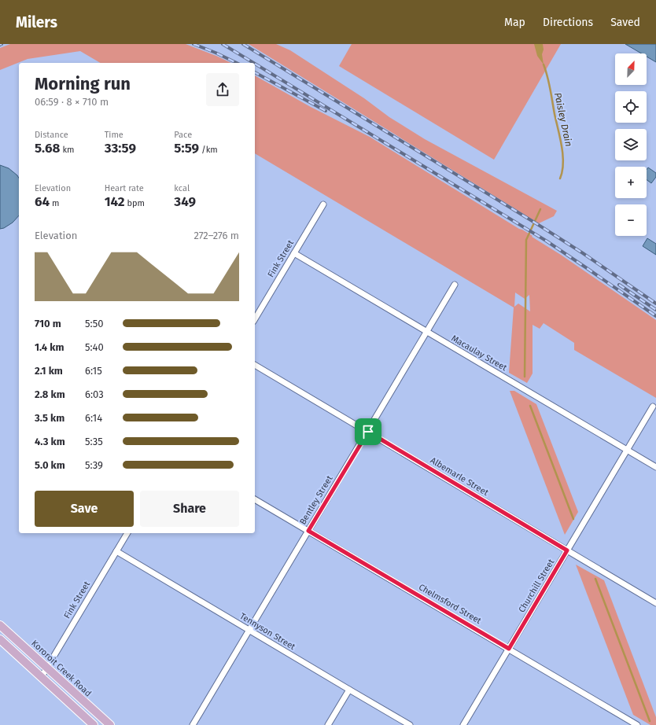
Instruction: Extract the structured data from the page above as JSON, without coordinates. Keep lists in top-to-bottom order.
{
  "streets": {
    "main road": ["Kororoit Creek Road"],
    "street": [
      "Fink Street",
      "Macaulay Street",
      "Albemarle Street",
      "Bentley Street",
      "Churchill Street",
      "Chelmsford Street",
      "Tennyson Street"
    ]
  },
  "crossings": [
    ["Fink Street", "Macaulay Street"],
    ["Fink Street", "Tennyson Street"],
    ["Fink Street", "Kororoit Creek Road"],
    ["Macaulay Street", "Bentley Street"],
    ["Macaulay Street", "Churchill Street"],
    ["Albemarle Street", "Bentley Street"],
    ["Albemarle Street", "Churchill Street"],
    ["Bentley Street", "Chelmsford Street"],
    ["Bentley Street", "Tennyson Street"],
    ["Churchill Street", "Chelmsford Street"]
  ],
  "water": ["Paisley Drain"],
  "north": "top right",
  "page": {
    "header": "Milers",
    "nav": ["Map", "Directions", "Saved"],
    "map_buttons": ["+", "−"],
    "heading": ["Morning run", "06:59 · 8 × 710 m"],
    "stats": [
      ["Distance", "5.68 km"],
      ["Time", "33:59"],
      ["Pace", "5:59 /km"],
      ["Elevation", "64 m"],
      ["Heart rate", "142 bpm"],
      ["kcal", "349"]
    ],
    "chart": ["Elevation", "272–276 m"],
    "list": [
      {
        "name": "710 m",
        "note": "5:50"
      },
      {
        "name": "1.4 km",
        "note": "5:40"
      },
      {
        "name": "2.1 km",
        "note": "6:15"
      },
      {
        "name": "2.8 km",
        "note": "6:03"
      },
      {
        "name": "3.5 km",
        "note": "6:14"
      },
      {
        "name": "4.3 km",
        "note": "5:35"
      },
      {
        "name": "5.0 km",
        "note": "5:39"
      }
    ],
    "buttons": ["Save", "Share"]
  }
}
